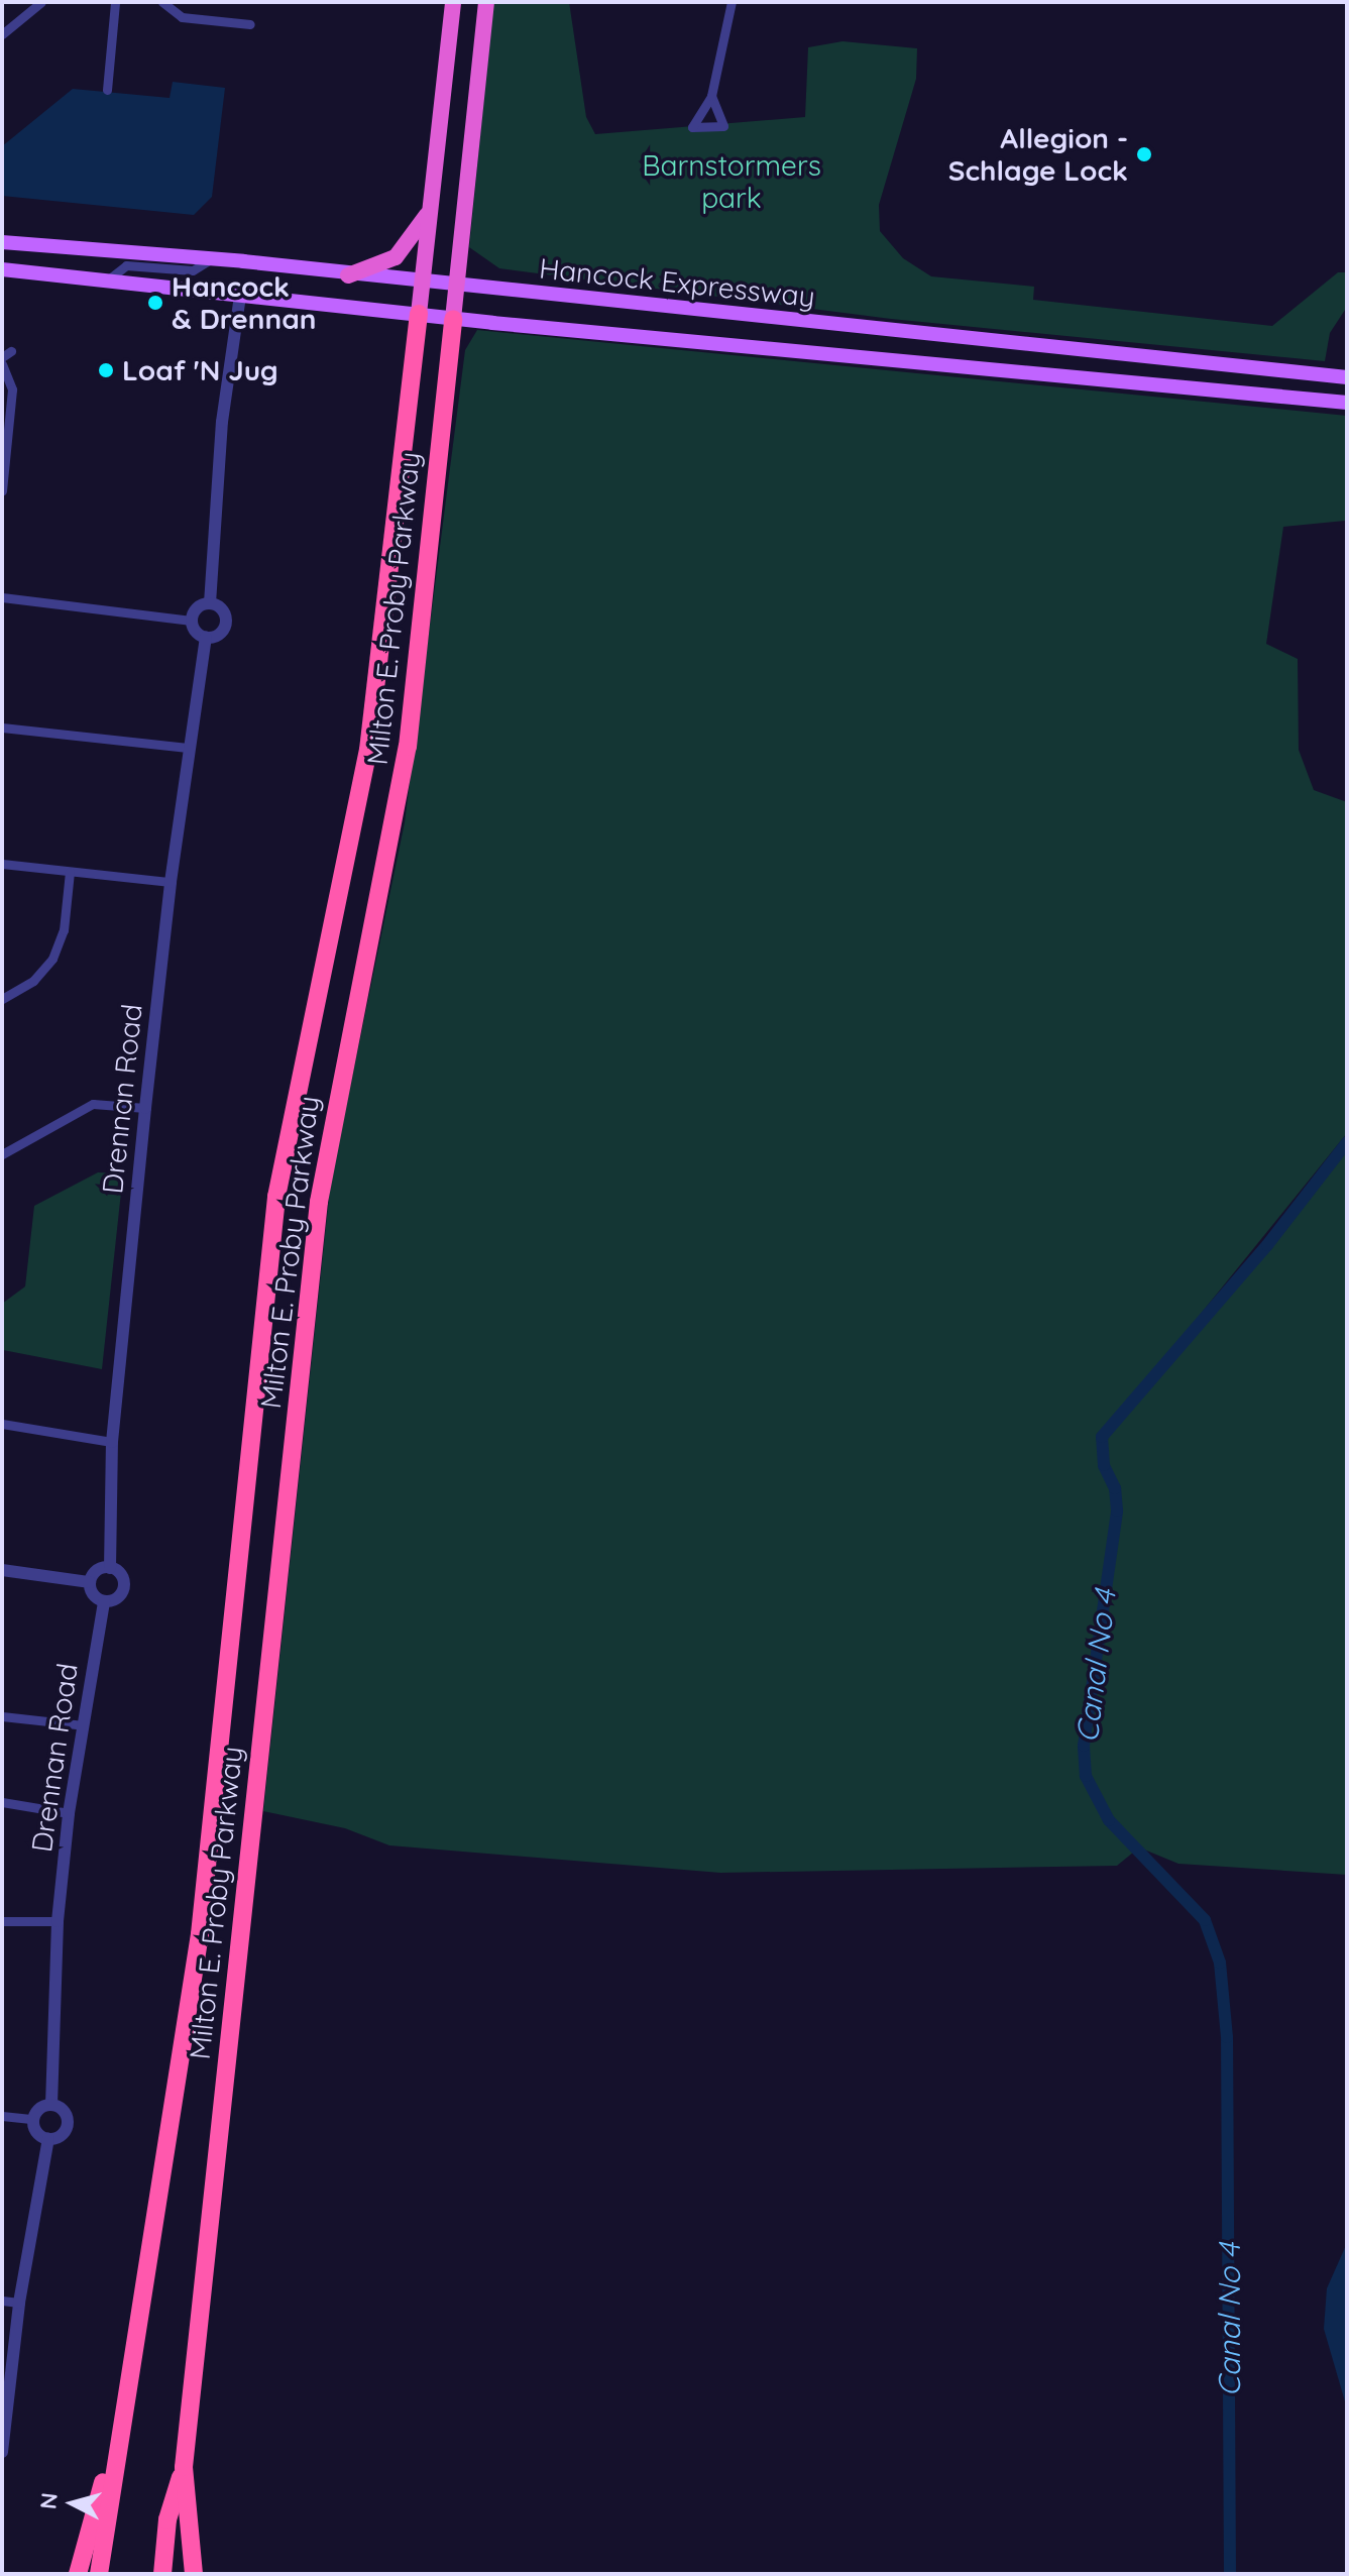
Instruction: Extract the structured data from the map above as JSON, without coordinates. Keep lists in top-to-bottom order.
{
  "streets": {
    "highway": ["Milton E. Proby Parkway"],
    "main road": ["Hancock Expressway"],
    "street": ["Drennan Road"]
  },
  "crossings": [
    ["Hancock Expressway", "Milton E. Proby Parkway"]
  ],
  "water": ["Canal No 4"],
  "parks": ["Barnstormers park"],
  "places": ["Allegion - Schlage Lock", "Hancock & Drennan", "Loaf 'N Jug"],
  "north": "left"
}
